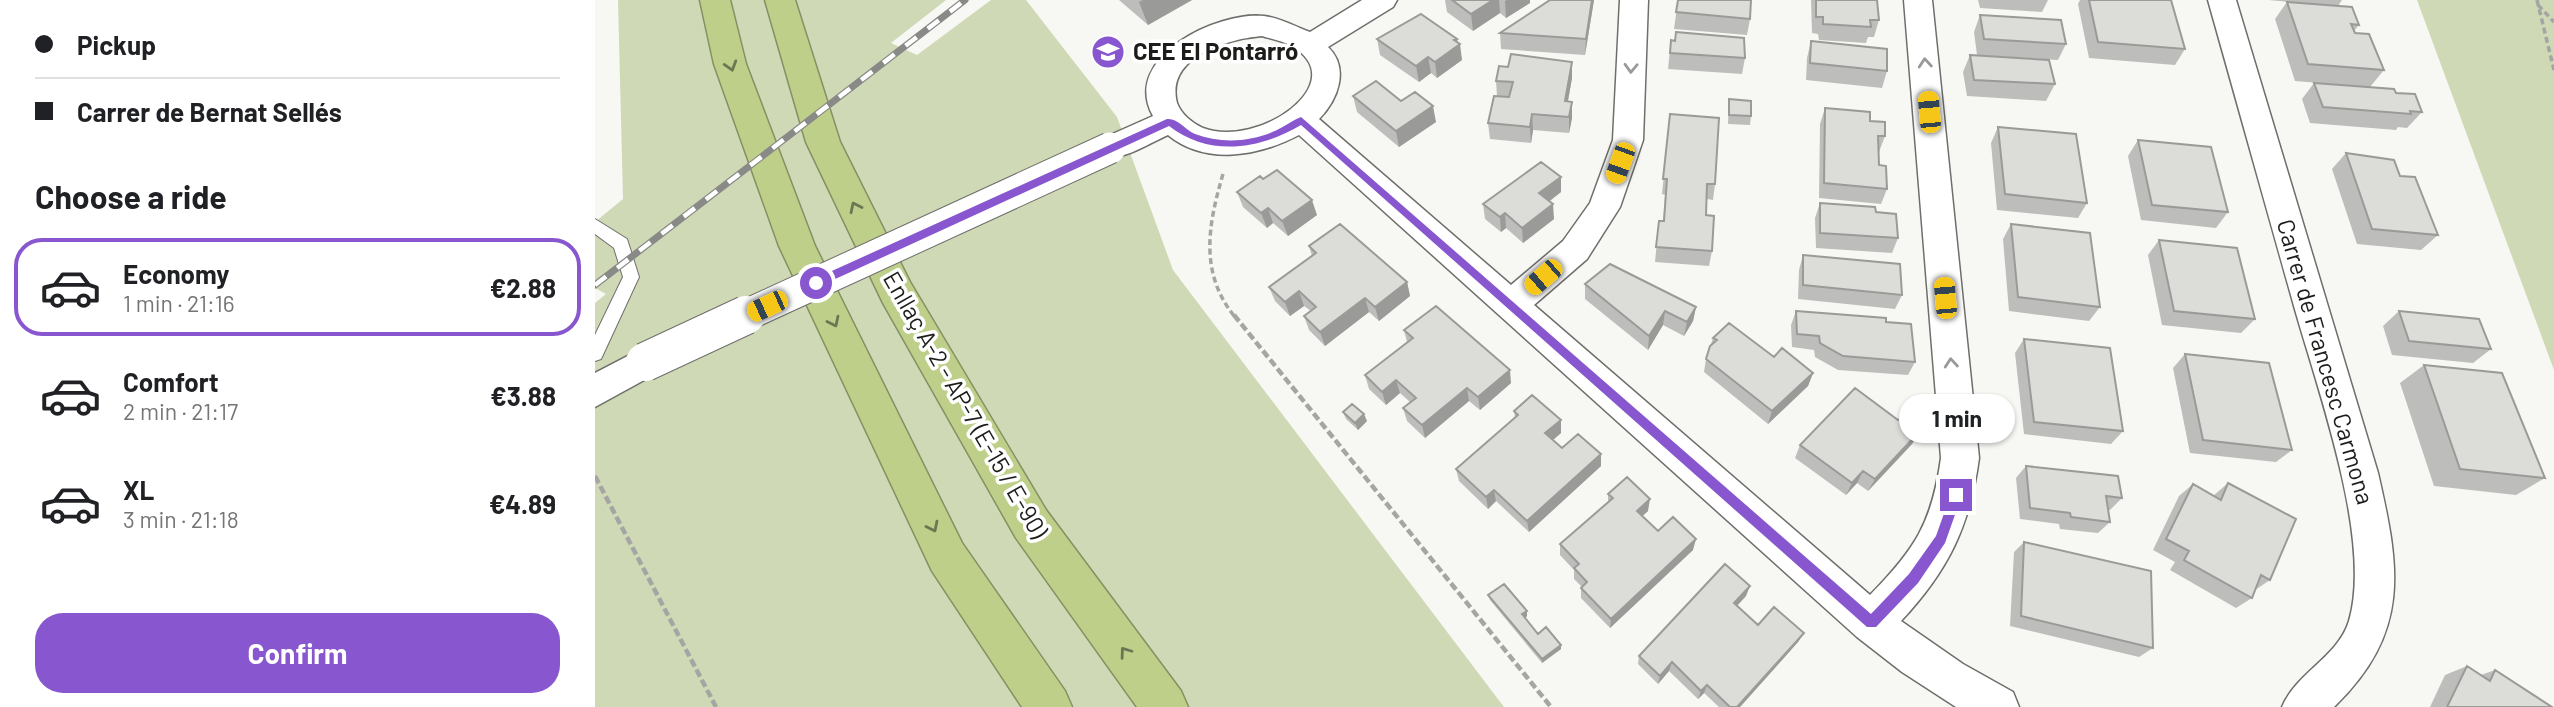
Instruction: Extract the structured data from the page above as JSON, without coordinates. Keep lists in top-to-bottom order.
{
  "streets": {
    "highway": ["Enllaç A-2 - AP-7 (E-15 / E-90)"],
    "street": ["Carrer de Francesc Carmona"]
  },
  "places": {
    "school or university": ["CEE El Pontarró"]
  },
  "page": {
    "banner": ["Pickup", "Carrer de Bernat Sellés"],
    "heading": "Choose a ride",
    "list": [
      {
        "name": "Economy",
        "note": "1 min · 21:16",
        "value": "€2.88"
      },
      {
        "name": "Comfort",
        "note": "2 min · 21:17",
        "value": "€3.88"
      },
      {
        "name": "XL",
        "note": "3 min · 21:18",
        "value": "€4.89"
      }
    ],
    "bubble": "1 min",
    "buttons": "Confirm"
  }
}
